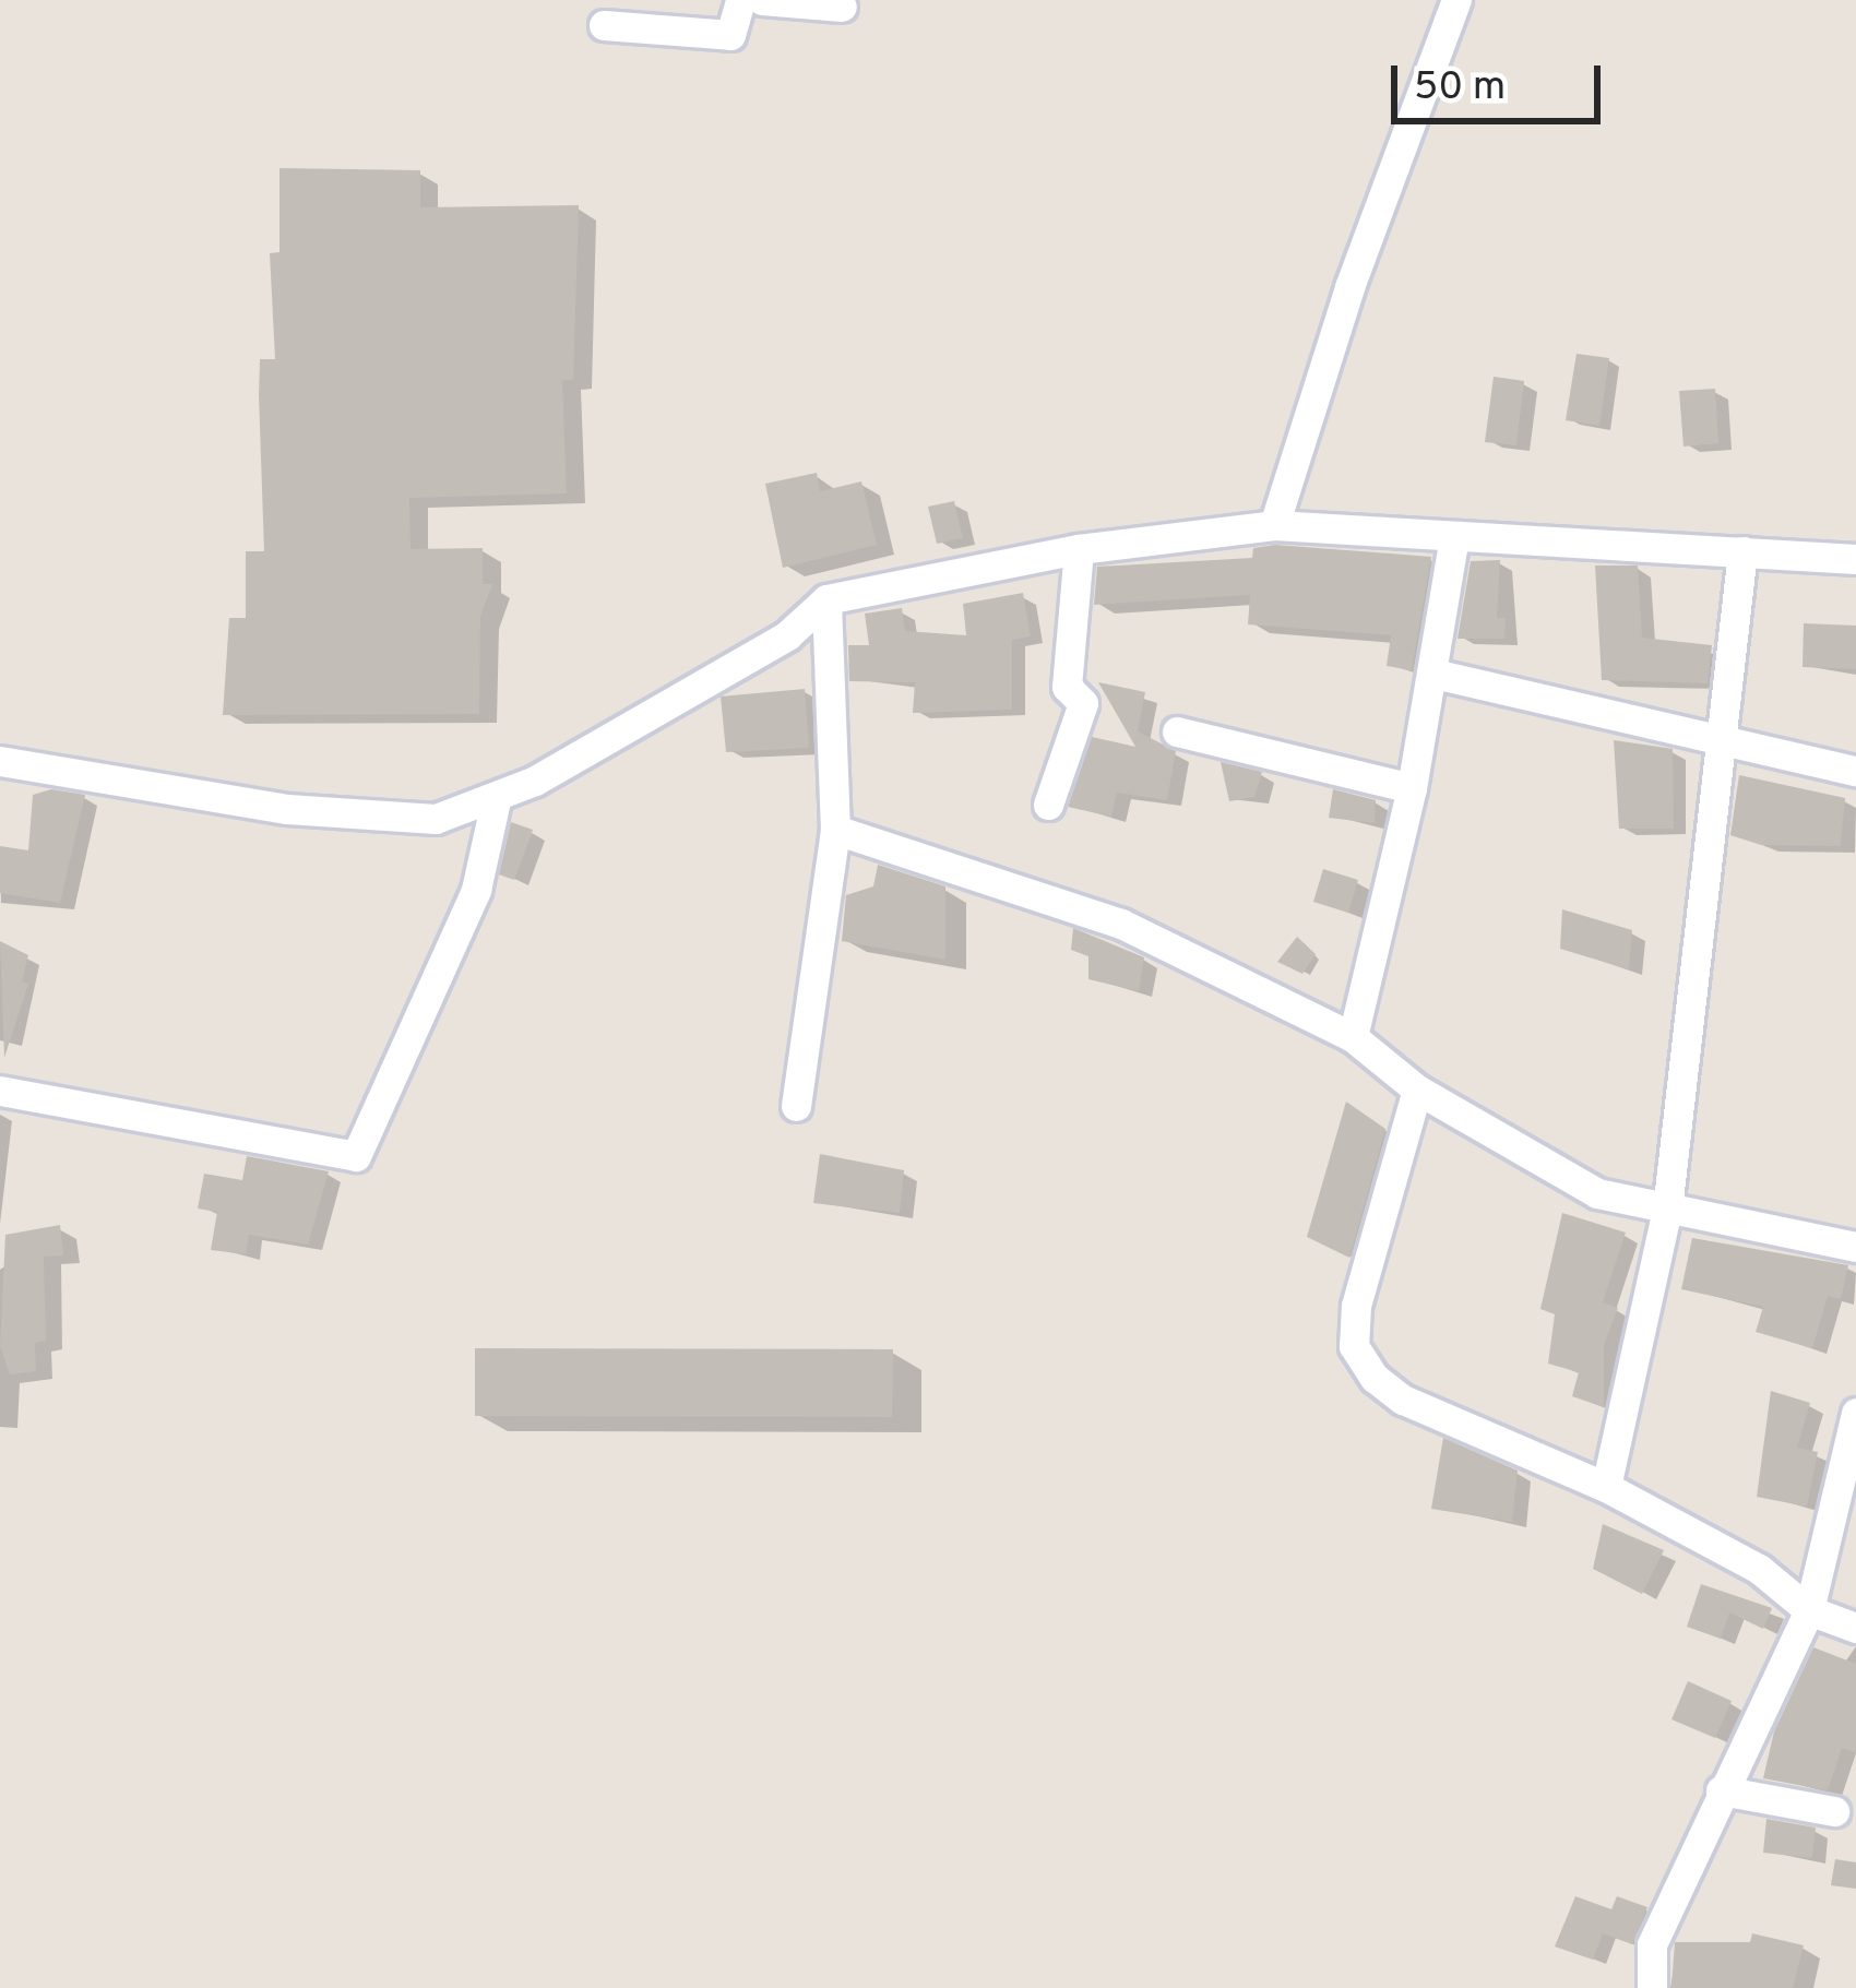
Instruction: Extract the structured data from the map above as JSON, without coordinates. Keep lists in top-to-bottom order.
{
  "scale_bar": "50 m"
}
